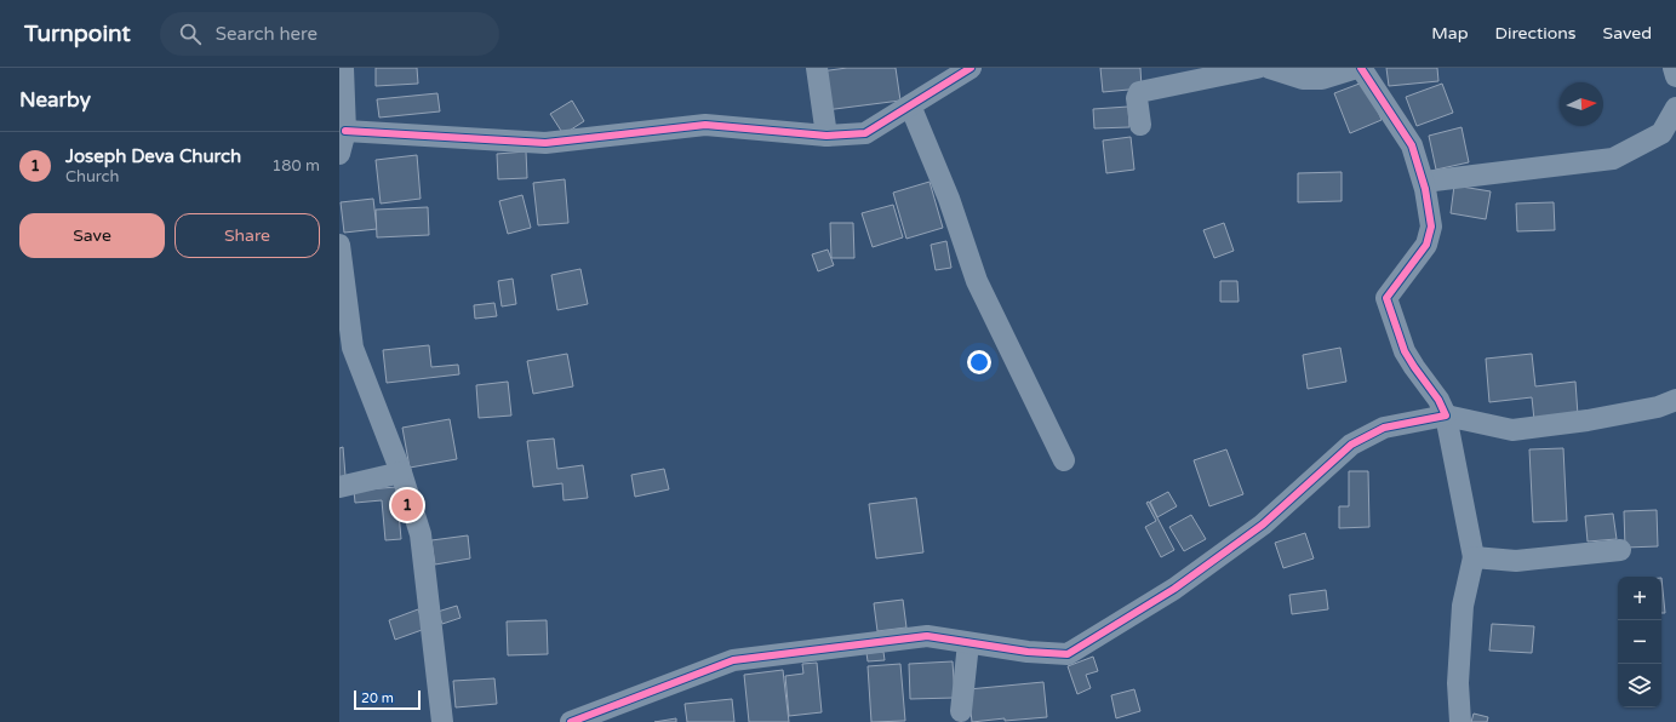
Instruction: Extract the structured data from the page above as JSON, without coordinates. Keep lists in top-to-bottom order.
{
  "scale_bar": "20 m",
  "north": "right",
  "page": {
    "header": "Turnpoint",
    "search": "Search here",
    "nav": ["Map", "Directions", "Saved"],
    "heading": "Nearby",
    "list": [
      {
        "mark": "1",
        "name": "Joseph Deva Church",
        "note": "Church",
        "value": "180 m"
      }
    ],
    "buttons": ["Save", "Share"],
    "pins": "1",
    "map_buttons": ["+", "−"],
    "scale": "20 m"
  }
}
